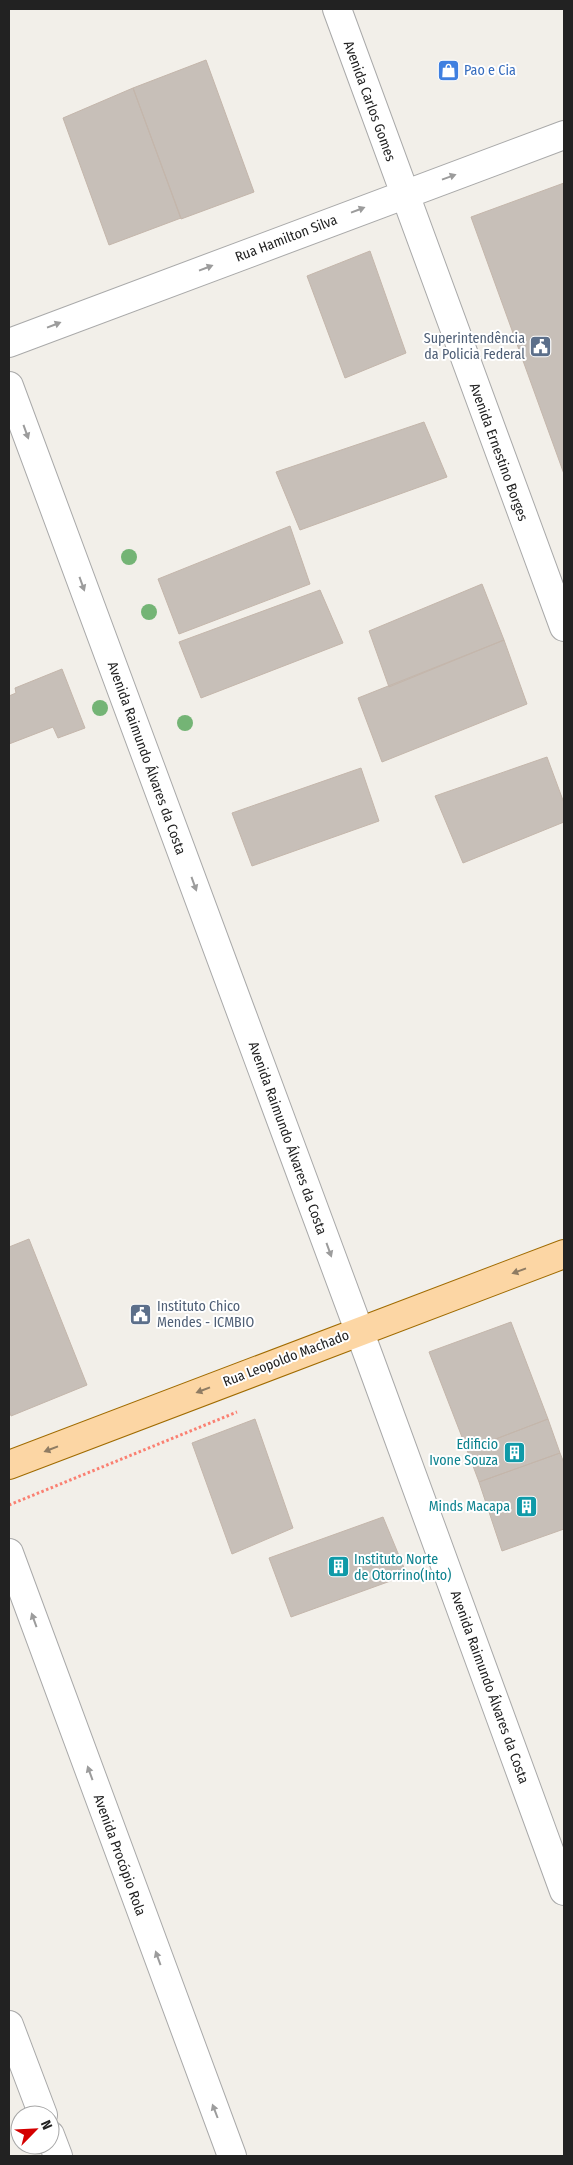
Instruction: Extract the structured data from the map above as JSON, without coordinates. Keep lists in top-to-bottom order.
{
  "streets": {
    "main road": ["Rua Leopoldo Machado"],
    "street": [
      "Avenida Carlos Gomes",
      "Rua Hamilton Silva",
      "Avenida Ernestino Borges",
      "Avenida Raimundo Álvares da Costa",
      "Avenida Procópio Rola"
    ]
  },
  "crossings": [
    ["Avenida Carlos Gomes", "Rua Hamilton Silva"],
    ["Avenida Carlos Gomes", "Avenida Ernestino Borges"],
    ["Rua Hamilton Silva", "Avenida Ernestino Borges"],
    ["Avenida Raimundo Álvares da Costa", "Rua Leopoldo Machado"]
  ],
  "one_way": [
    "Rua Hamilton Silva",
    "Avenida Raimundo Álvares da Costa",
    "Rua Leopoldo Machado",
    "Avenida Procópio Rola"
  ],
  "places": {
    "shop": ["Pao e Cia"],
    "public building": ["Superintendência da Policia Federal", "Instituto Chico Mendes - ICMBIO"],
    "building": ["Edificio Ivone Souza", "Minds Macapa", "Instituto Norte de Otorrino(Into)"]
  },
  "north": "top right"
}
